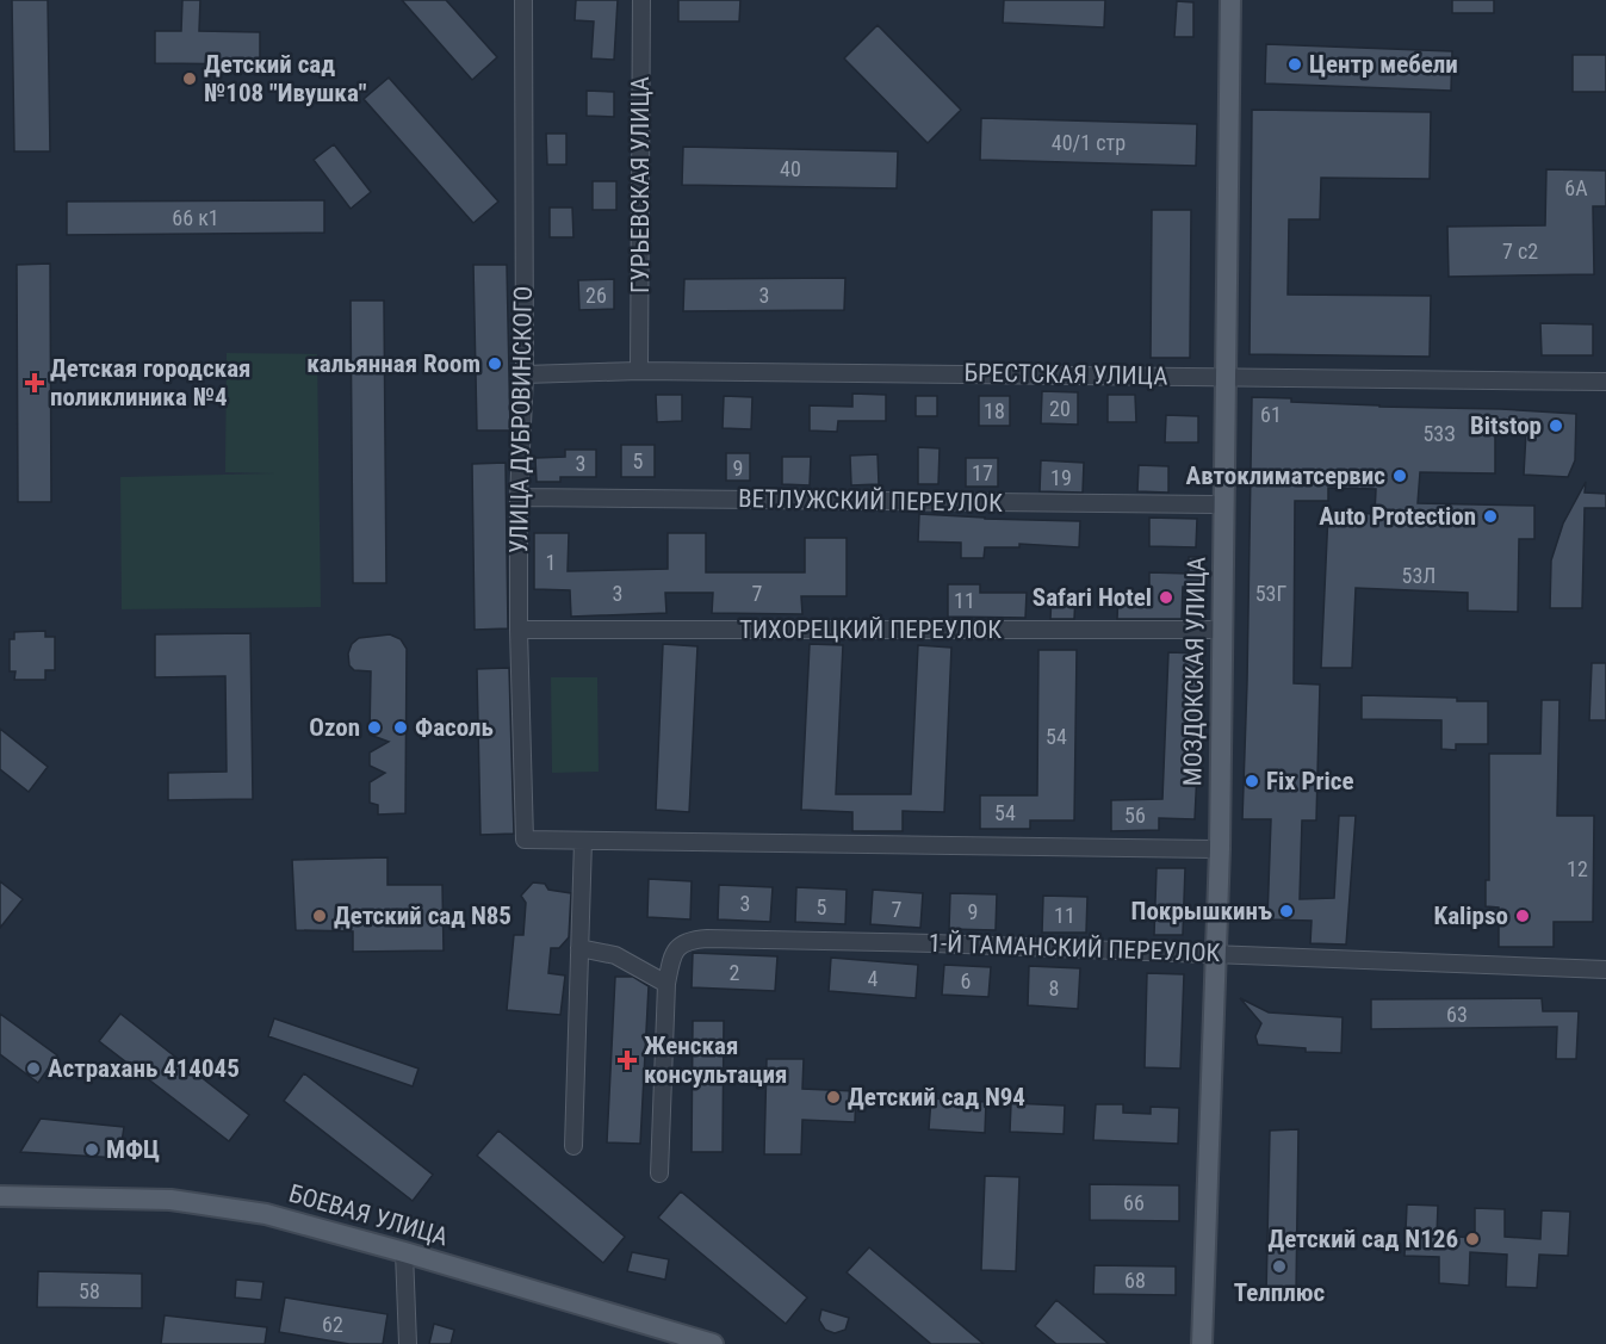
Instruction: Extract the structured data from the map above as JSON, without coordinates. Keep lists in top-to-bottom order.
{
  "streets": {
    "main road": ["МОЗДОКСКАЯ УЛИЦА", "БОЕВАЯ УЛИЦА"],
    "street": [
      "ГУРЬЕВСКАЯ УЛИЦА",
      "БРЕСТСКАЯ УЛИЦА",
      "УЛИЦА ДУБРОВИНСКОГО",
      "ВЕТЛУЖСКИЙ ПЕРЕУЛОК",
      "ТИХОРЕЦКИЙ ПЕРЕУЛОК",
      "1-Й ТАМАНСКИЙ ПЕРЕУЛОК"
    ]
  },
  "crossings": [
    ["ГУРЬЕВСКАЯ УЛИЦА", "БРЕСТСКАЯ УЛИЦА"],
    ["БРЕСТСКАЯ УЛИЦА", "УЛИЦА ДУБРОВИНСКОГО"],
    ["БРЕСТСКАЯ УЛИЦА", "МОЗДОКСКАЯ УЛИЦА"],
    ["УЛИЦА ДУБРОВИНСКОГО", "ВЕТЛУЖСКИЙ ПЕРЕУЛОК"],
    ["УЛИЦА ДУБРОВИНСКОГО", "ТИХОРЕЦКИЙ ПЕРЕУЛОК"],
    ["ВЕТЛУЖСКИЙ ПЕРЕУЛОК", "МОЗДОКСКАЯ УЛИЦА"],
    ["ТИХОРЕЦКИЙ ПЕРЕУЛОК", "МОЗДОКСКАЯ УЛИЦА"],
    ["МОЗДОКСКАЯ УЛИЦА", "1-Й ТАМАНСКИЙ ПЕРЕУЛОК"]
  ],
  "places": {
    "other": [
      "Центр мебели",
      "Детский сад №108 \"Ивушка\"",
      "кальянная Room",
      "Bitstop",
      "Автоклиматсервис",
      "Auto Protection",
      "Safari Hotel",
      "Ozon",
      "Фасоль",
      "Fix Price",
      "Покрышкинъ",
      "Детский сад N85",
      "Kalipso",
      "Астрахань 414045",
      "Детский сад N94",
      "МФЦ",
      "Детский сад N126",
      "Телплюс"
    ],
    "health": ["Детская городская поликлиника №4", "Женская консультация"]
  },
  "house_numbers": [
    "40/1 стр",
    "40",
    "6А",
    "66 к1",
    "7 с2",
    "26",
    "3",
    "20",
    "18",
    "61",
    "53З",
    "5",
    "3",
    "9",
    "17",
    "19",
    "1",
    "53Л",
    "3",
    "7",
    "53Г",
    "11",
    "54",
    "54",
    "56",
    "12",
    "3",
    "5",
    "7",
    "9",
    "11",
    "2",
    "4",
    "6",
    "8",
    "63",
    "66",
    "68",
    "58",
    "62"
  ]
}
